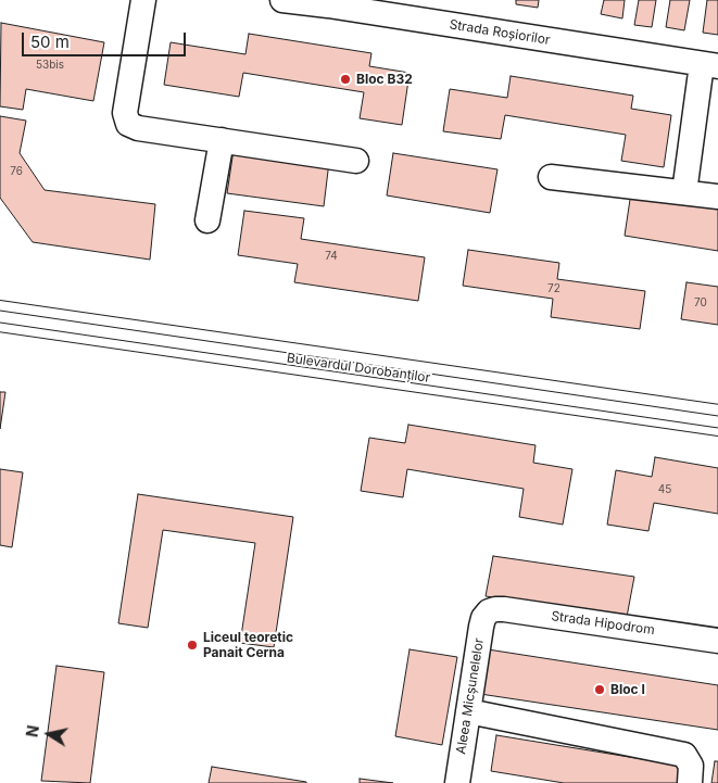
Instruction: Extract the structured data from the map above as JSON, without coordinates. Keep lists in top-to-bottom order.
{
  "streets": {
    "main road": ["Bulevardul Dorobanților"],
    "street": ["Strada Roșiorilor", "Strada Hipodrom", "Aleea Micșunelelor"]
  },
  "crossings": [
    ["Strada Hipodrom", "Aleea Micșunelelor"]
  ],
  "places": ["Bloc B32", "Liceul teoretic Panait Cerna", "Bloc I"],
  "house_numbers": [
    "53bis",
    "76",
    "74",
    "72",
    "70",
    "45"
  ],
  "scale_bar": "50 m",
  "north": "left"
}
